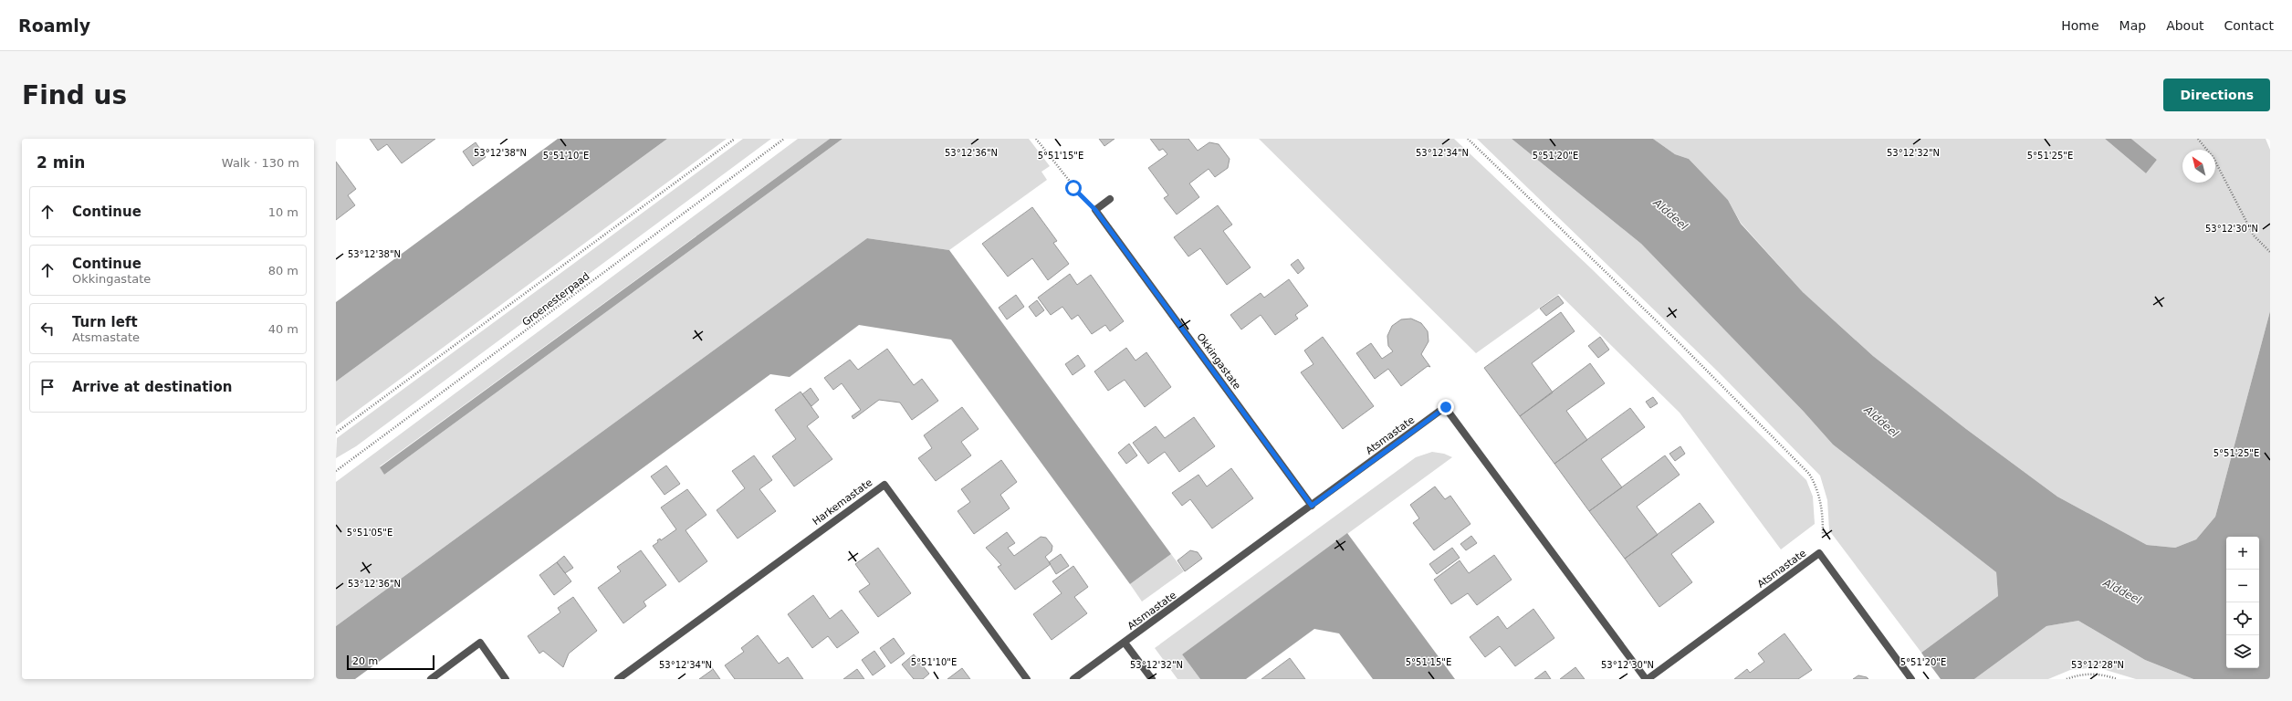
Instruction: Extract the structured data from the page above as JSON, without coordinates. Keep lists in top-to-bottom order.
{
  "streets": {
    "street": ["Okkingastate", "Atsmastate", "Harkemastate"],
    "path": ["Groenesterpaad"]
  },
  "crossings": [
    ["Okkingastate", "Atsmastate"]
  ],
  "water": ["Alddeel"],
  "scale_bar": "20 m",
  "north": "top left",
  "page": {
    "header": "Roamly",
    "nav": [
      "Home",
      "Map",
      "About",
      "Contact"
    ],
    "buttons": "Directions",
    "title": "Find us",
    "heading": ["2 min", "Walk · 130 m"],
    "list": [
      ["Continue", "10 m"],
      ["Continue", "Okkingastate", "80 m"],
      ["Turn left", "Atsmastate", "40 m"],
      "Arrive at destination"
    ],
    "map_buttons": ["+", "−"],
    "scale": "20 m"
  },
  "coordinates": [
    "53°12'38\"N",
    "53°12'36\"N",
    "53°12'34\"N",
    "53°12'32\"N",
    "5°51'10\"E",
    "5°51'20\"E",
    "5°51'25\"E",
    "5°51'15\"E",
    "53°12'30\"N",
    "5°51'05\"E",
    "53°12'28\"N"
  ]
}
